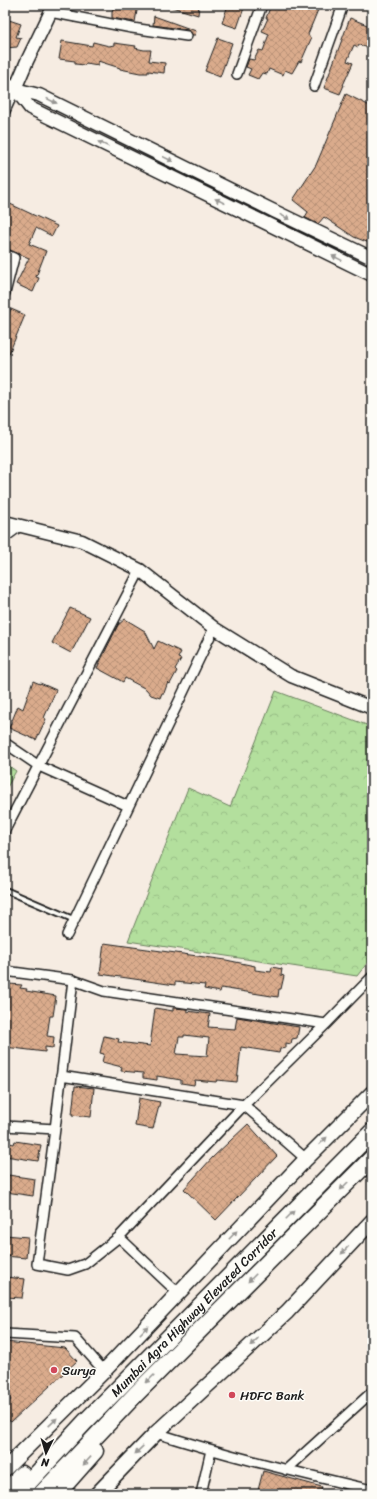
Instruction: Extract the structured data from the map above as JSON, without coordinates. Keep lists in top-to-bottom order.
{
  "streets": {
    "highway": ["Mumbai Agra Highway Elevated Corridor"]
  },
  "places": ["Surya", "HDFC Bank"],
  "north": "bottom"
}
